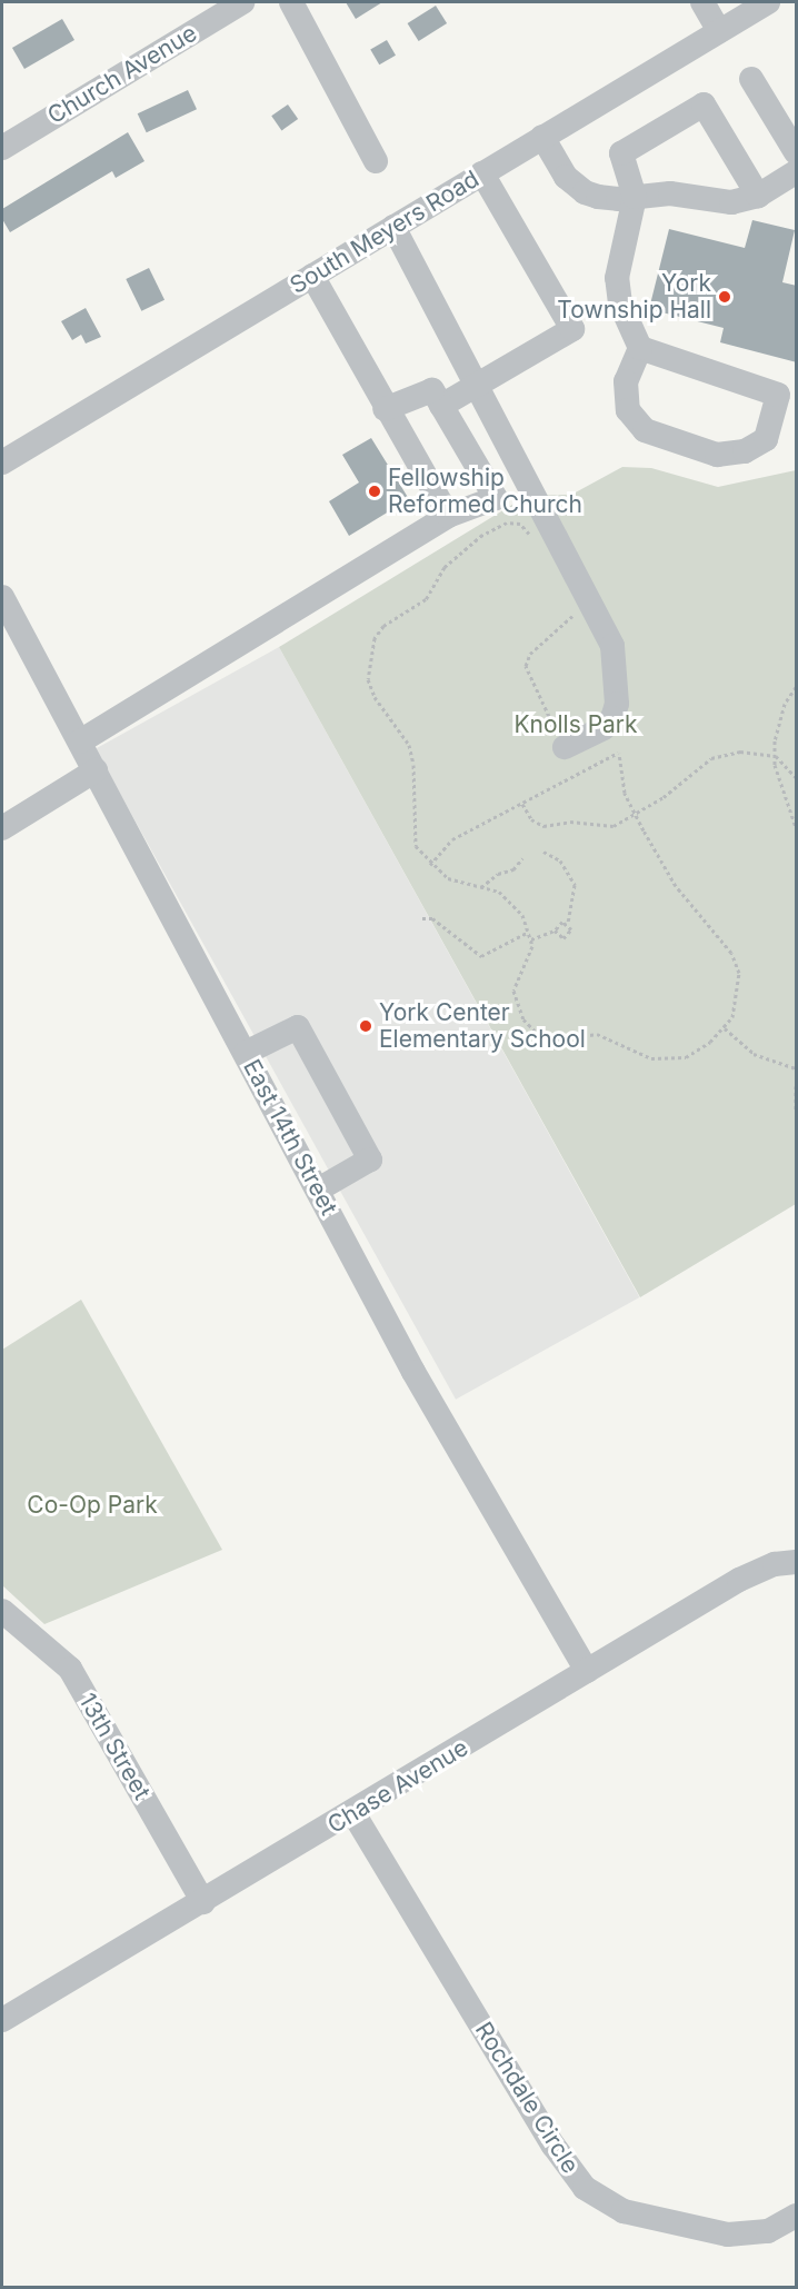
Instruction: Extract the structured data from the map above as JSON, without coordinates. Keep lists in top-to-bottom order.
{
  "streets": {
    "street": [
      "Church Avenue",
      "South Meyers Road",
      "East 14th Street",
      "13th Street",
      "Chase Avenue",
      "Rochdale Circle"
    ]
  },
  "crossings": [
    ["East 14th Street", "Chase Avenue"],
    ["13th Street", "Chase Avenue"],
    ["Chase Avenue", "Rochdale Circle"]
  ],
  "parks": ["Knolls Park", "Co-Op Park"],
  "places": ["York Township Hall", "Fellowship Reformed Church", "York Center Elementary School"]
}
